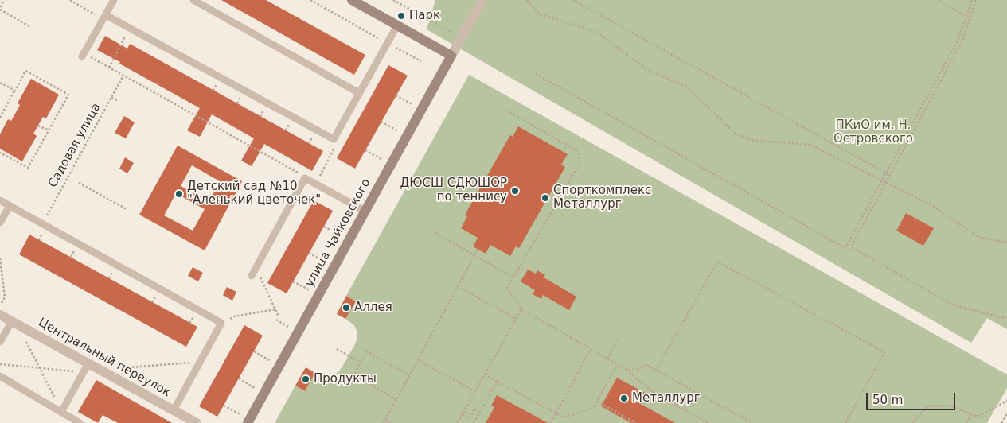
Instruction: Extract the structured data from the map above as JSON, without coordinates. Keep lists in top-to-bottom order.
{
  "streets": {
    "main road": ["улица Чайковского"],
    "street": ["Центральный переулок"],
    "path": ["Садовая улица"]
  },
  "parks": ["ПКиО им. Н. Островского"],
  "places": [
    "Парк",
    "ДЮСШ СДЮШОР по теннису",
    "Детский сад №10 \"Аленький цветочек\"",
    "Спорткомплекс Металлург",
    "Аллея",
    "Продукты",
    "Металлург"
  ],
  "scale_bar": "50 m"
}
